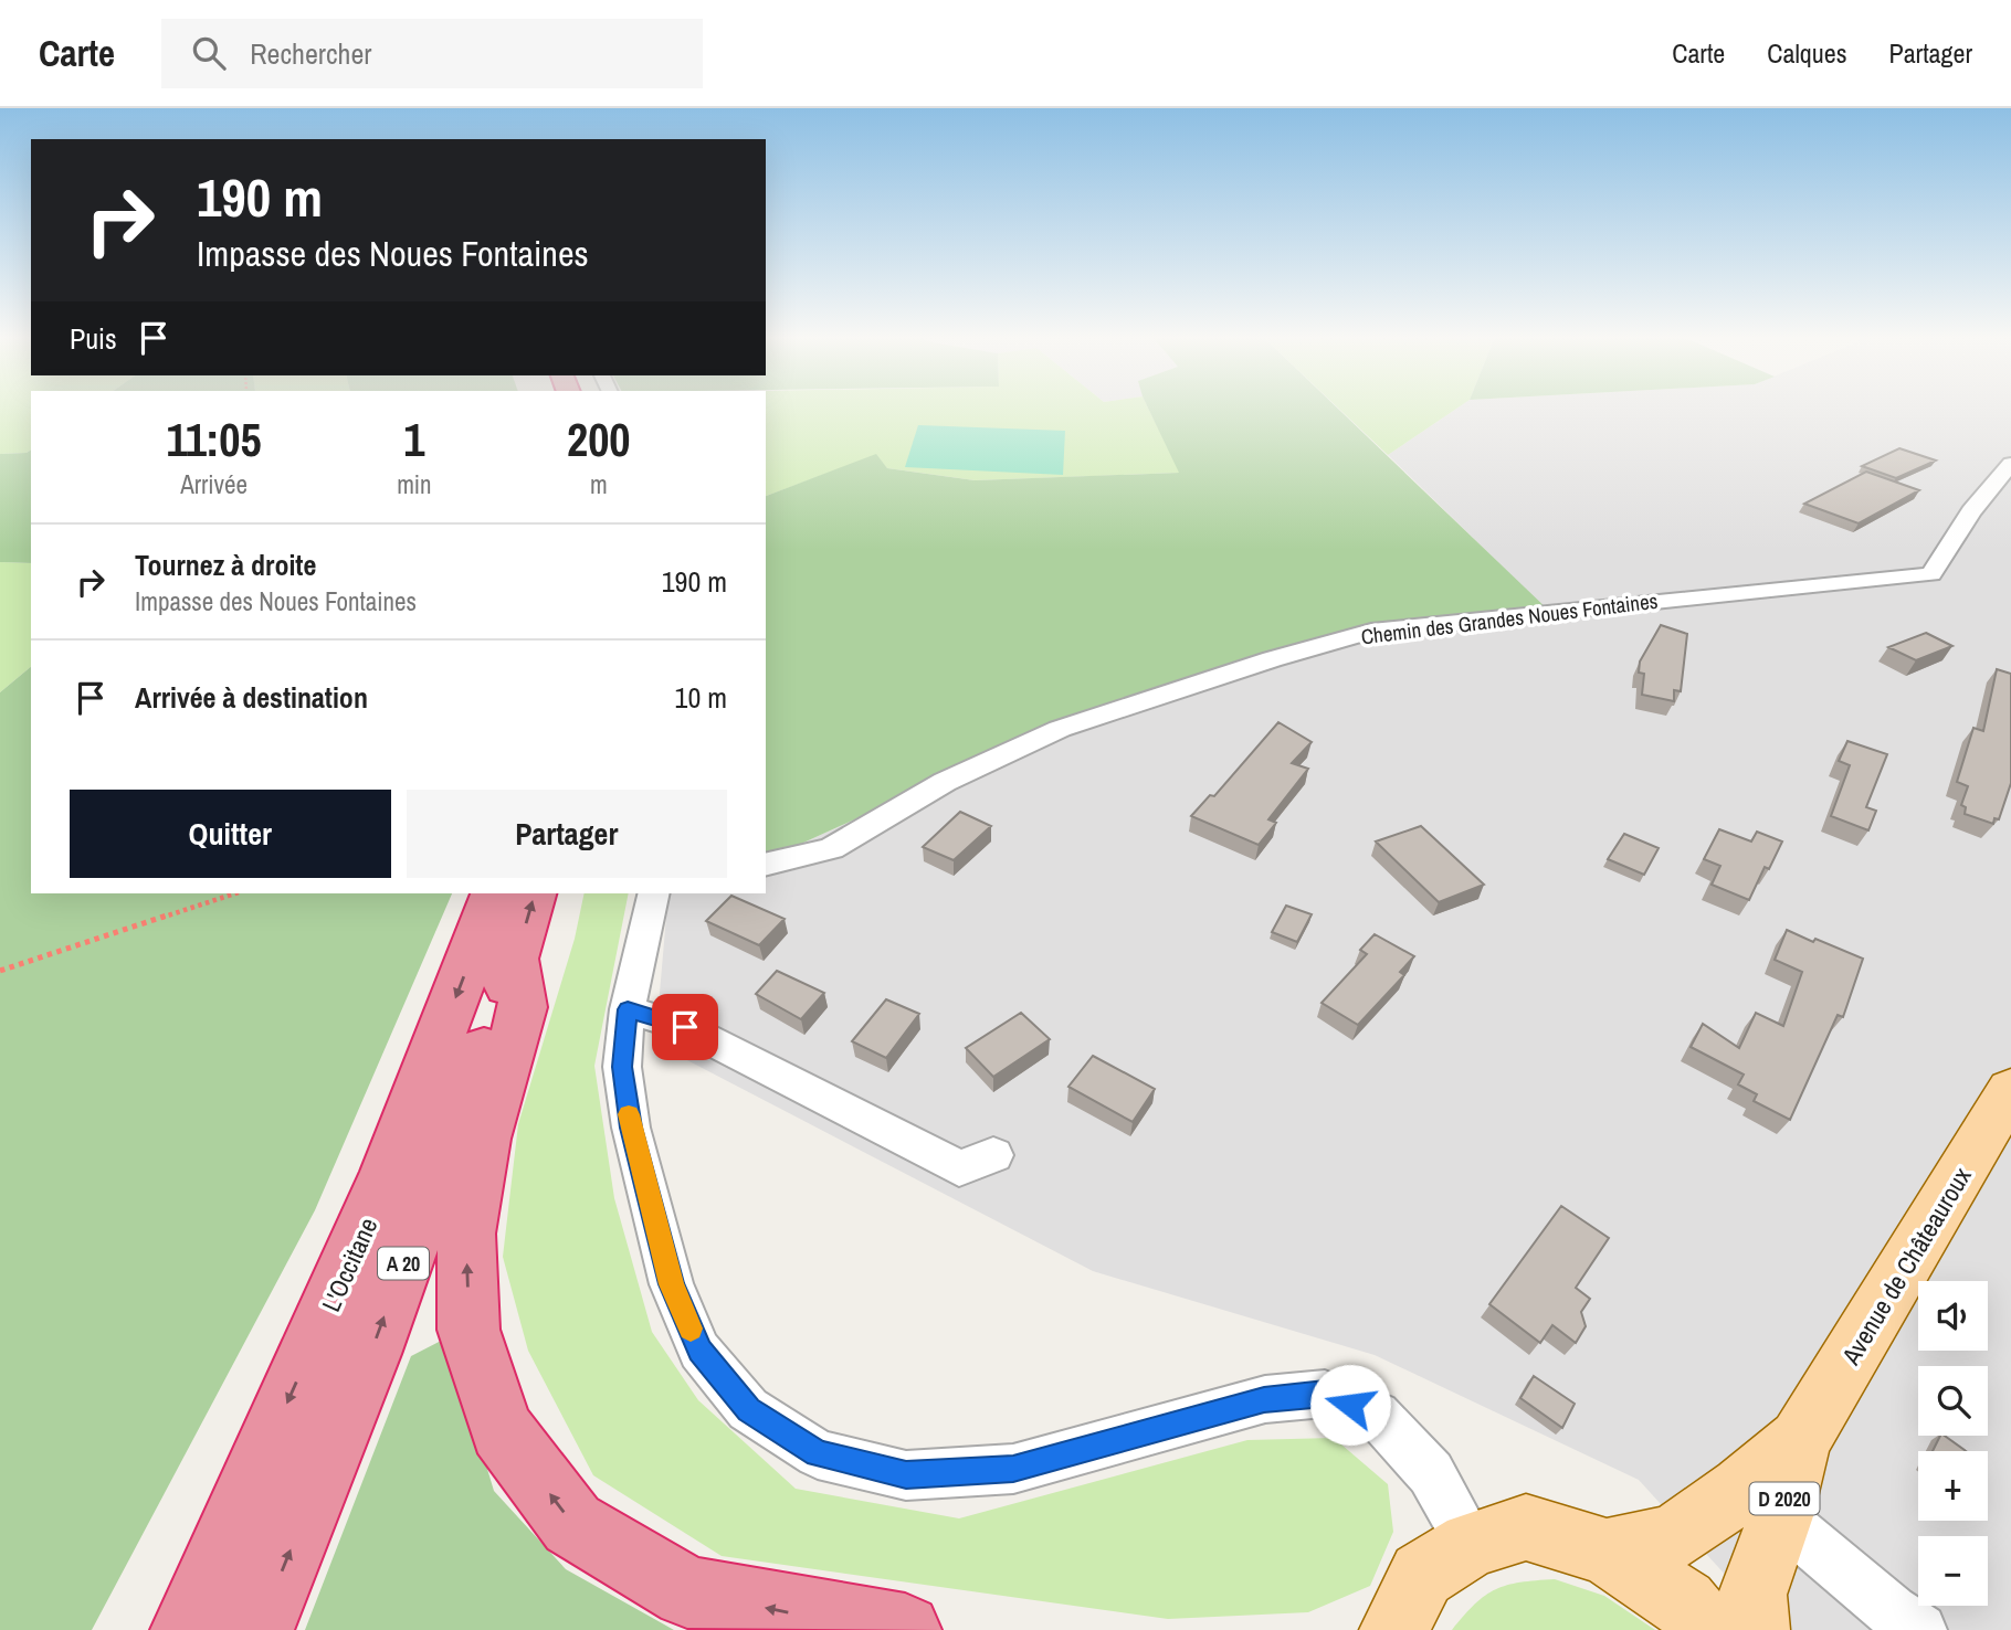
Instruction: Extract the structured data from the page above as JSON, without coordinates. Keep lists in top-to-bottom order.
{
  "streets": {
    "highway": ["A 20", "L'Occitane"],
    "main road": ["Avenue de Châteauroux", "D 2020"],
    "street": ["Chemin des Grandes Noues Fontaines"]
  },
  "crossings": [
    ["Avenue de Châteauroux", "D 2020"]
  ],
  "page": {
    "header": "Carte",
    "search": "Rechercher",
    "nav": ["Carte", "Calques", "Partager"],
    "turn": ["190 m", "Impasse des Noues Fontaines"],
    "then": "Puis",
    "eta": [
      "11:05",
      "Arrivée",
      "1",
      "min",
      "200",
      "m"
    ],
    "list": [
      {
        "name": "Tournez à droite",
        "note": "Impasse des Noues Fontaines",
        "value": "190 m"
      },
      {
        "name": "Arrivée à destination",
        "value": "10 m"
      }
    ],
    "buttons": ["Quitter", "Partager"],
    "map_buttons": ["+", "−"]
  }
}
